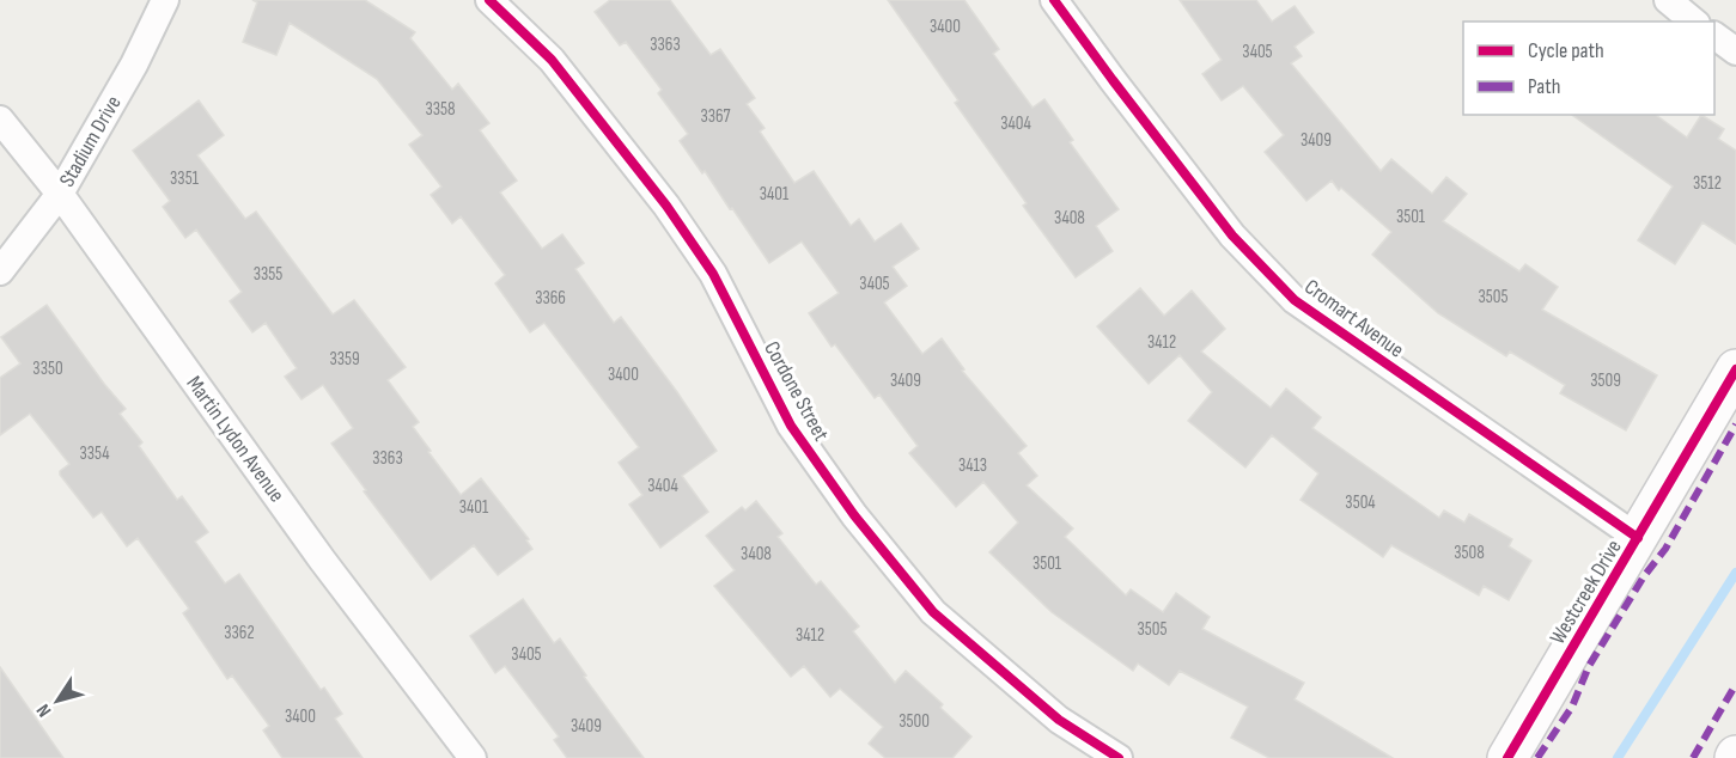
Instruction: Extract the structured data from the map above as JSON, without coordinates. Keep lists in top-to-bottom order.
{
  "streets": {
    "street": [
      "Stadium Drive",
      "Cromart Avenue",
      "Cordone Street",
      "Martin Lydon Avenue",
      "Westcreek Drive"
    ]
  },
  "crossings": [
    ["Stadium Drive", "Martin Lydon Avenue"],
    ["Cromart Avenue", "Westcreek Drive"]
  ],
  "house_numbers": [
    "3400",
    "3363",
    "3405",
    "3358",
    "3367",
    "3404",
    "3409",
    "3351",
    "3512",
    "3401",
    "3501",
    "3408",
    "3355",
    "3405",
    "3505",
    "3366",
    "3412",
    "3359",
    "3350",
    "3400",
    "3409",
    "3509",
    "3354",
    "3363",
    "3413",
    "3404",
    "3504",
    "3401",
    "3508",
    "3408",
    "3501",
    "3505",
    "3362",
    "3412",
    "3405",
    "3400",
    "3500",
    "3409"
  ],
  "legend": ["Cycle path", "Path"],
  "north": "bottom left"
}
